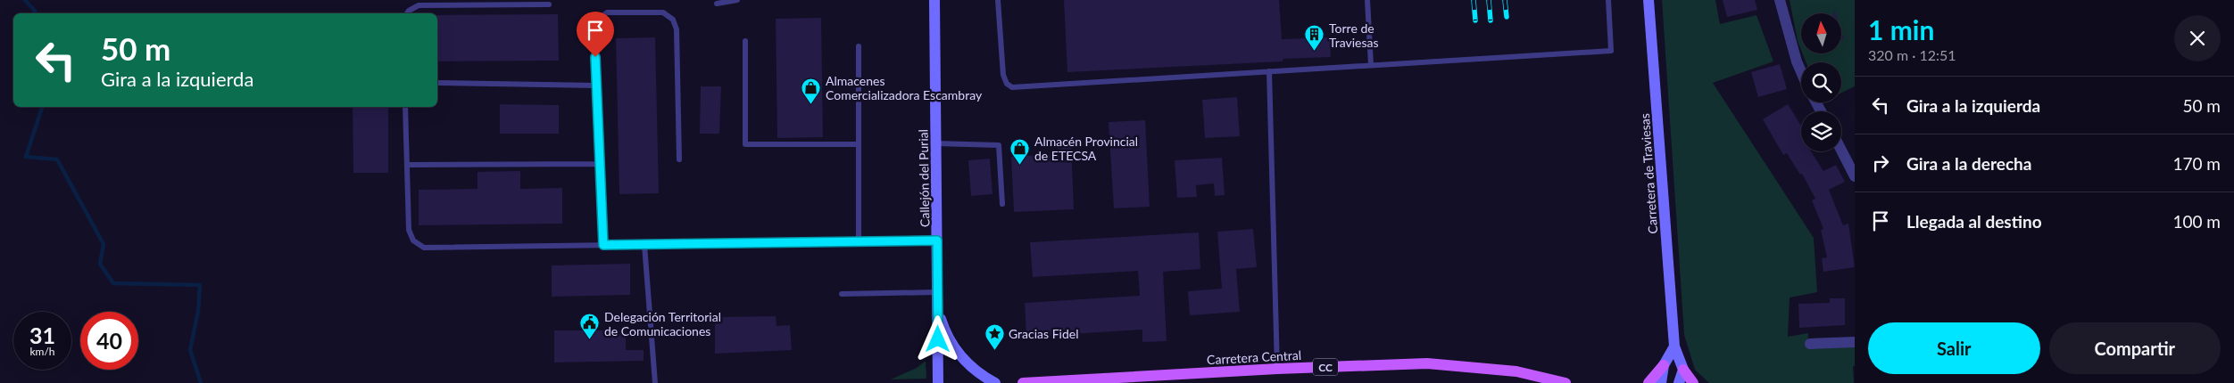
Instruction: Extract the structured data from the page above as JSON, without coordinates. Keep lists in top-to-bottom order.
{
  "streets": {
    "main road": ["Carretera Central", "CC"],
    "street": ["Carretera de Traviesas", "Callejón del Purial"]
  },
  "places": {
    "building": ["Torre de Traviesas"],
    "shop": ["Almacenes Comercializadora Escambray", "Almacén Provincial de ETECSA"],
    "public building": ["Delegación Territorial de Comunicaciones"],
    "place": ["Gracias Fidel"]
  },
  "north": "top",
  "page": {
    "heading": ["1 min", "320 m · 12:51"],
    "turn": ["50 m", "Gira a la izquierda"],
    "list": [
      {
        "name": "Gira a la izquierda",
        "value": "50 m"
      },
      {
        "name": "Gira a la derecha",
        "value": "170 m"
      },
      {
        "name": "Llegada al destino",
        "value": "100 m"
      }
    ],
    "speed": "31 km/h",
    "limit": "40",
    "buttons": ["Salir", "Compartir"]
  }
}
